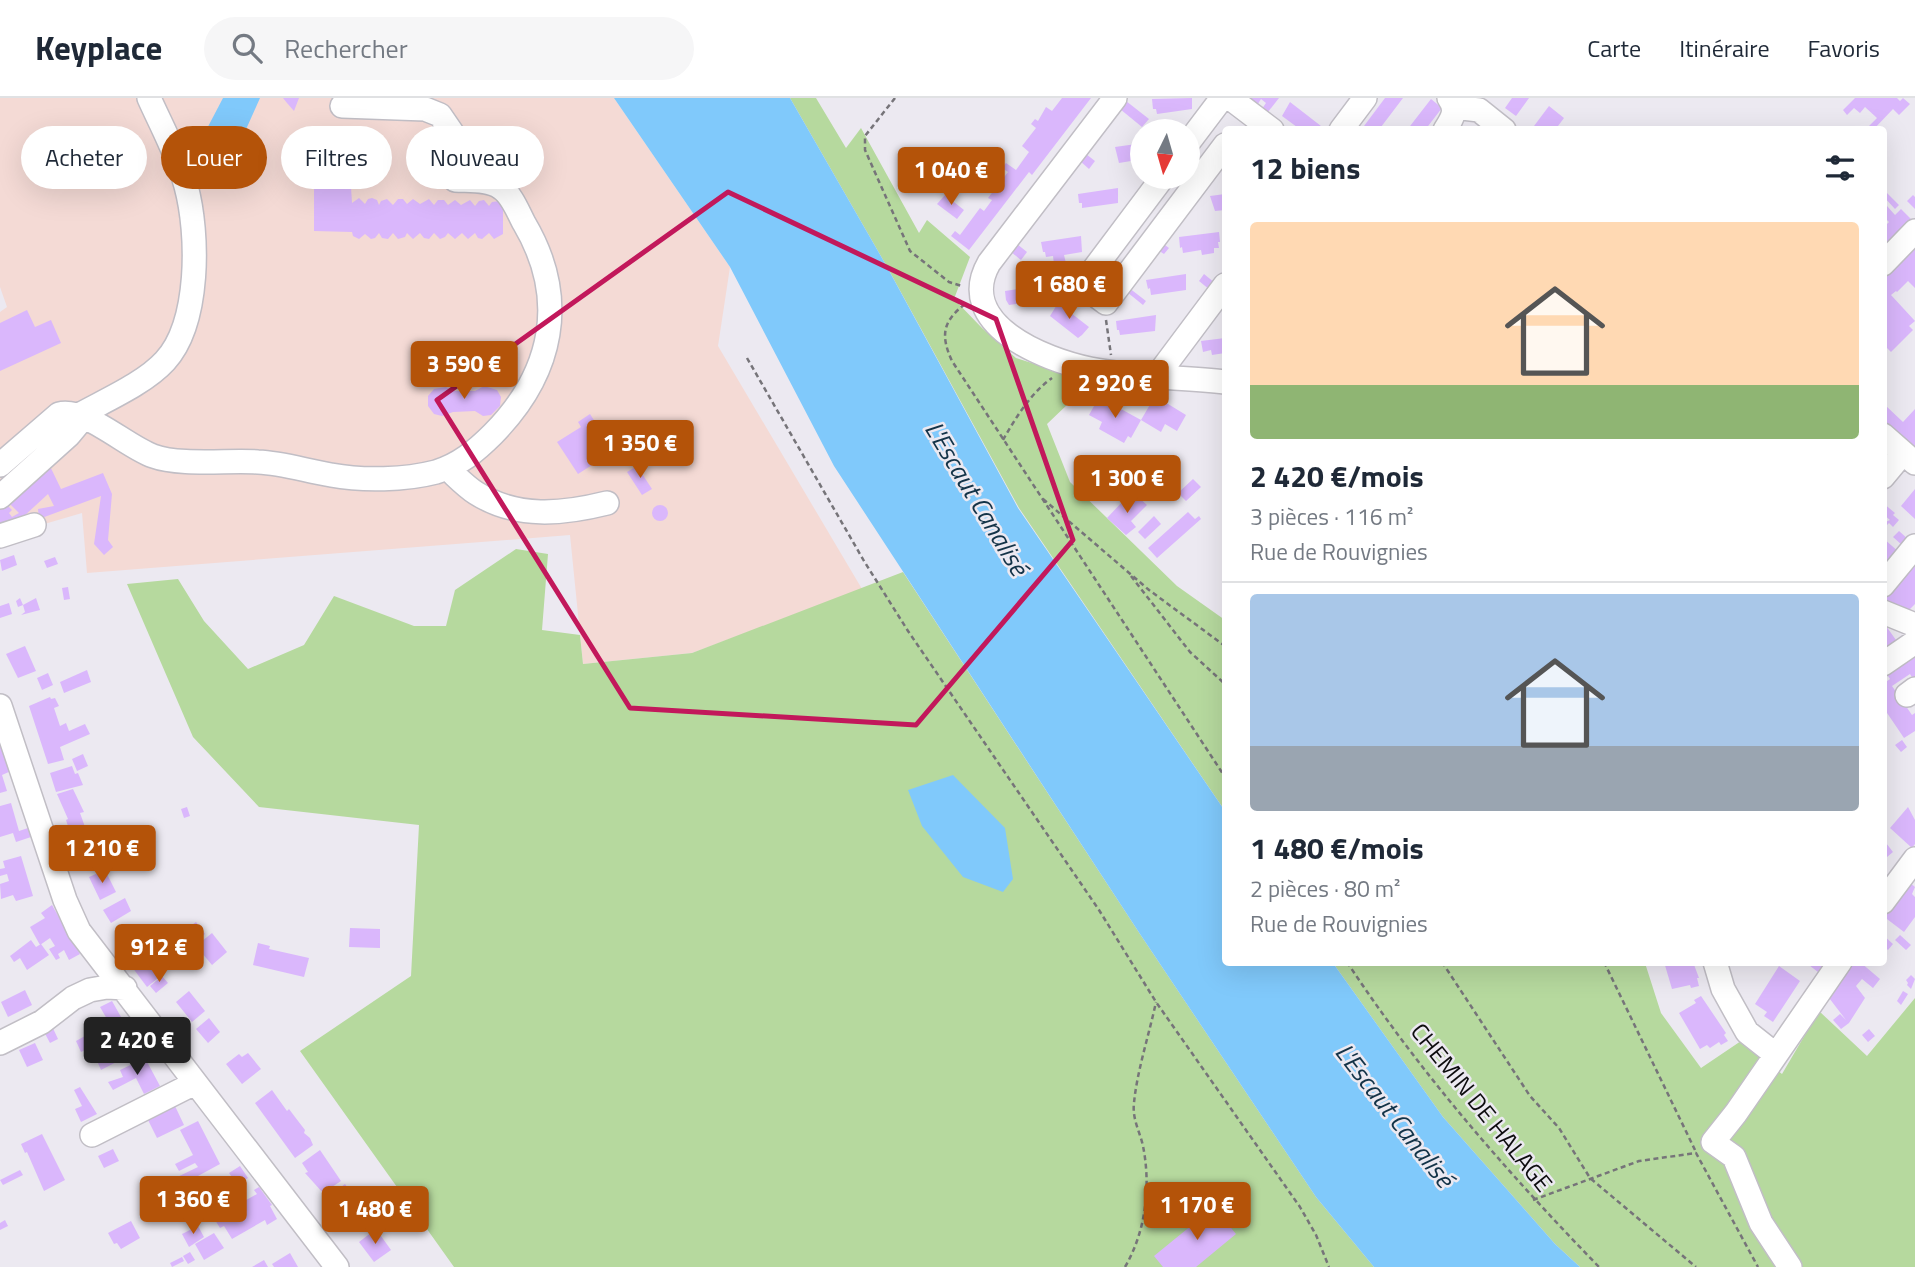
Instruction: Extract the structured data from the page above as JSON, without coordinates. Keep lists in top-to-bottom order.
{
  "streets": {
    "path": ["CHEMIN DE HALAGE"]
  },
  "water": ["L'Escaut Canalisé"],
  "north": "bottom",
  "page": {
    "header": "Keyplace",
    "search": "Rechercher",
    "nav": ["Carte", "Itinéraire", "Favoris"],
    "chip": [
      "Acheter",
      "Louer",
      "Filtres",
      "Nouveau"
    ],
    "heading": "12 biens",
    "price": [
      "1 040 €",
      "1 680 €",
      "3 590 €",
      "2 920 €",
      "1 350 €",
      "1 300 €",
      "1 210 €",
      "912 €",
      "2 420 €",
      "1 360 €",
      "1 170 €",
      "1 480 €"
    ],
    "list": [
      {
        "name": "2 420 €/mois",
        "note": "3 pièces · 116 m² · Rue de Rouvignies"
      },
      {
        "name": "1 480 €/mois",
        "note": "2 pièces · 80 m² · Rue de Rouvignies"
      }
    ]
  }
}
